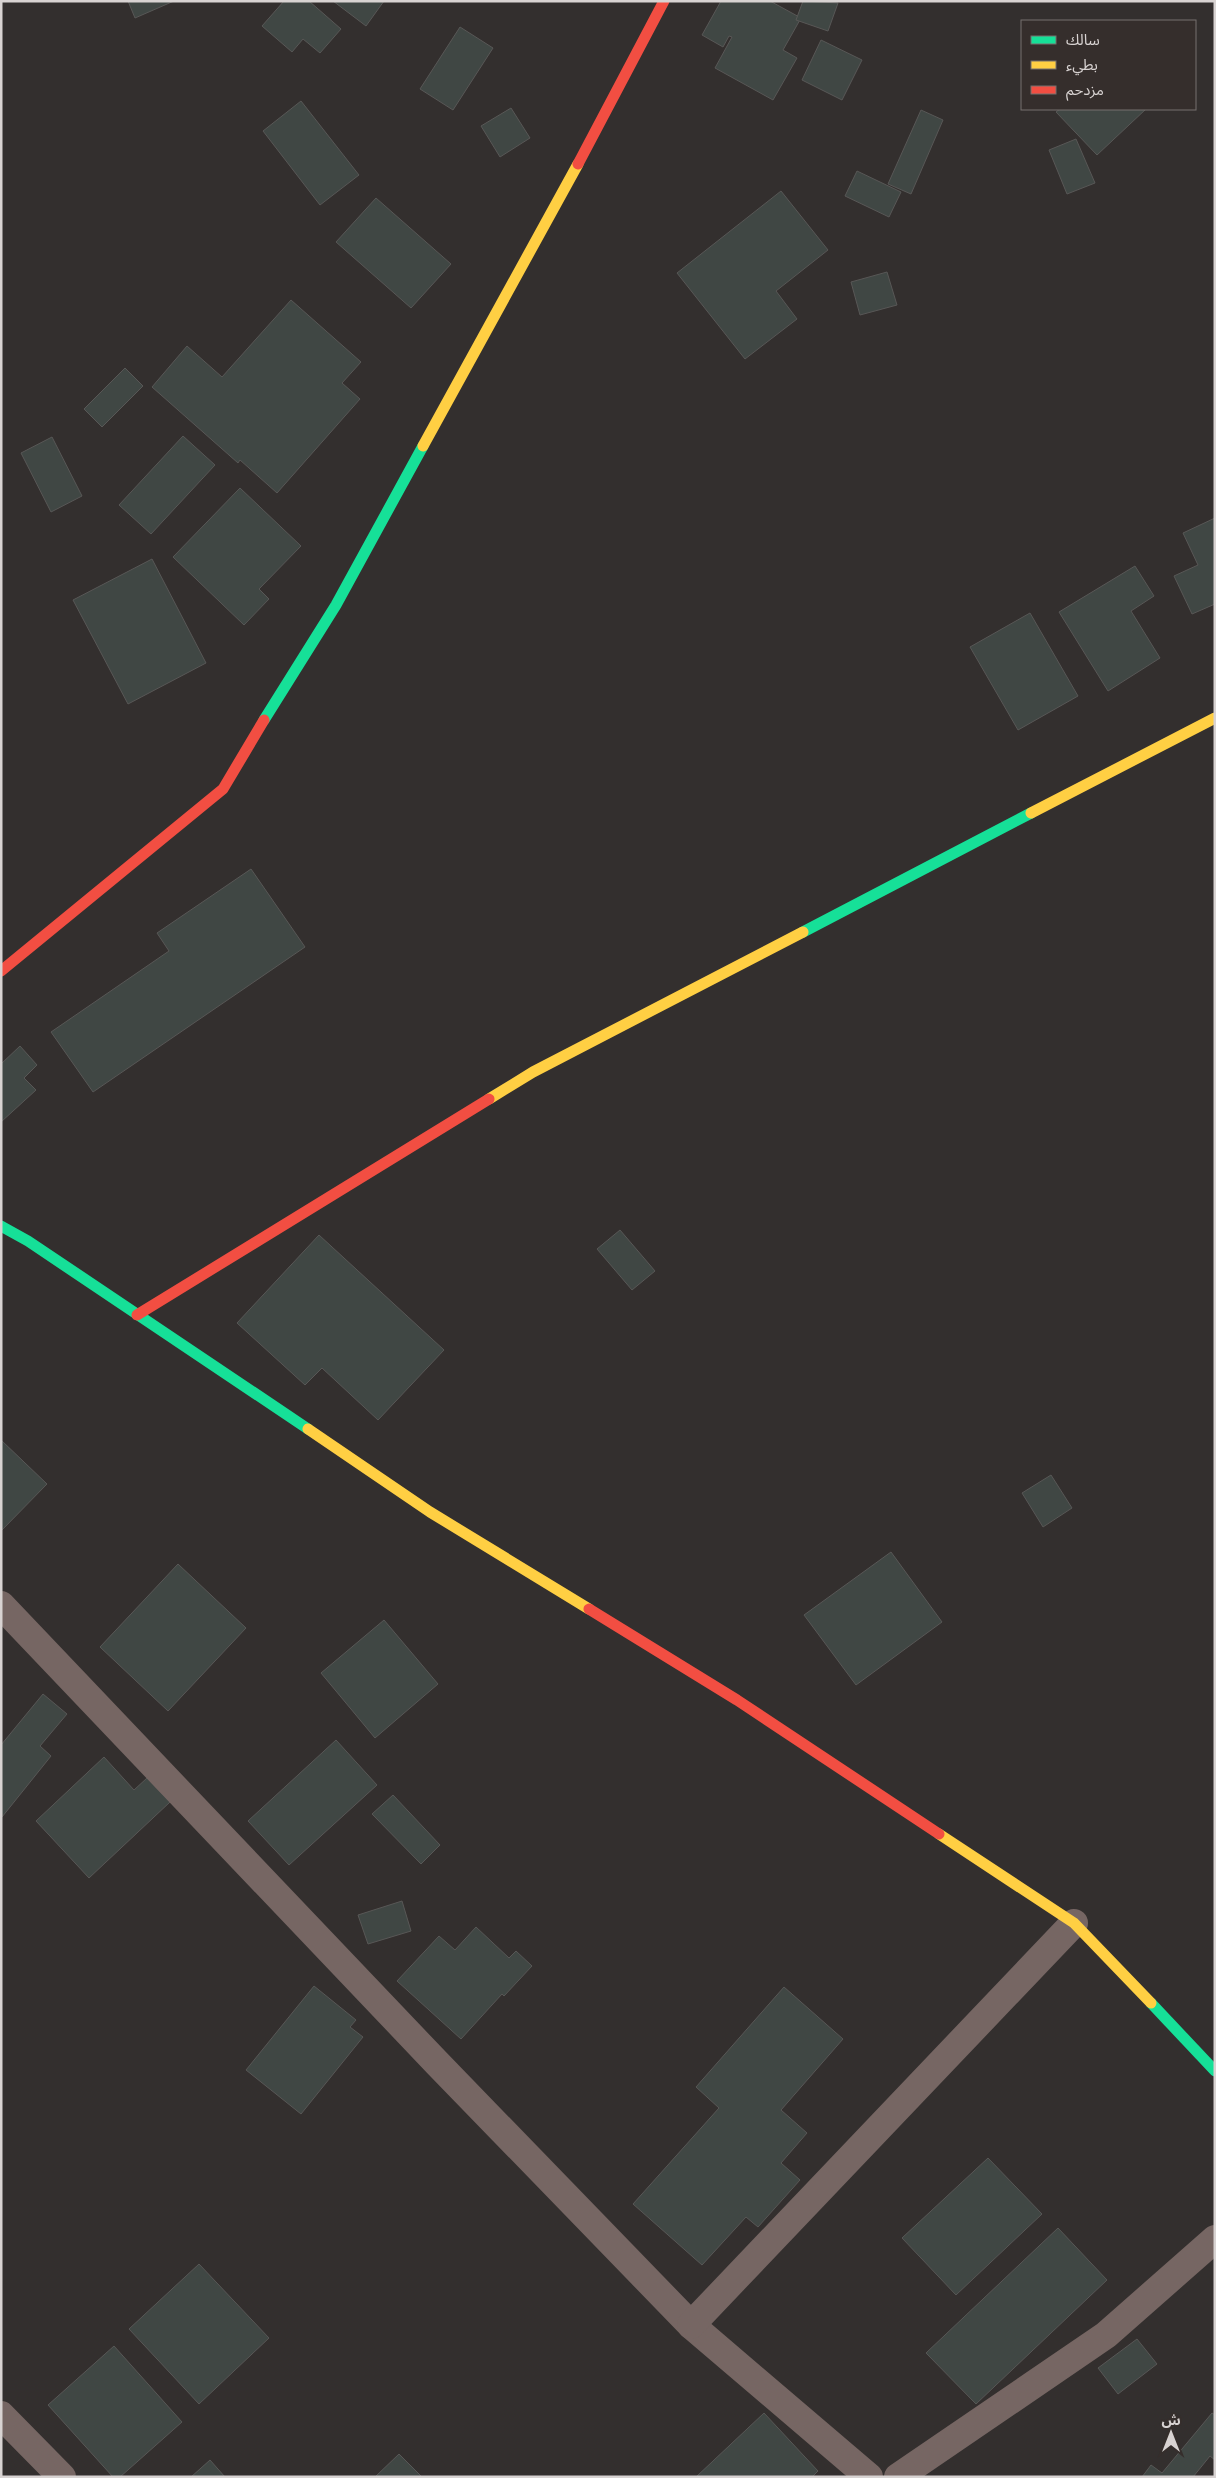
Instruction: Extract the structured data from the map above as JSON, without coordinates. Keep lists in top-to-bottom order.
{
  "legend": ["سالك", "بطيء", "مزدحم"],
  "north": "top"
}
